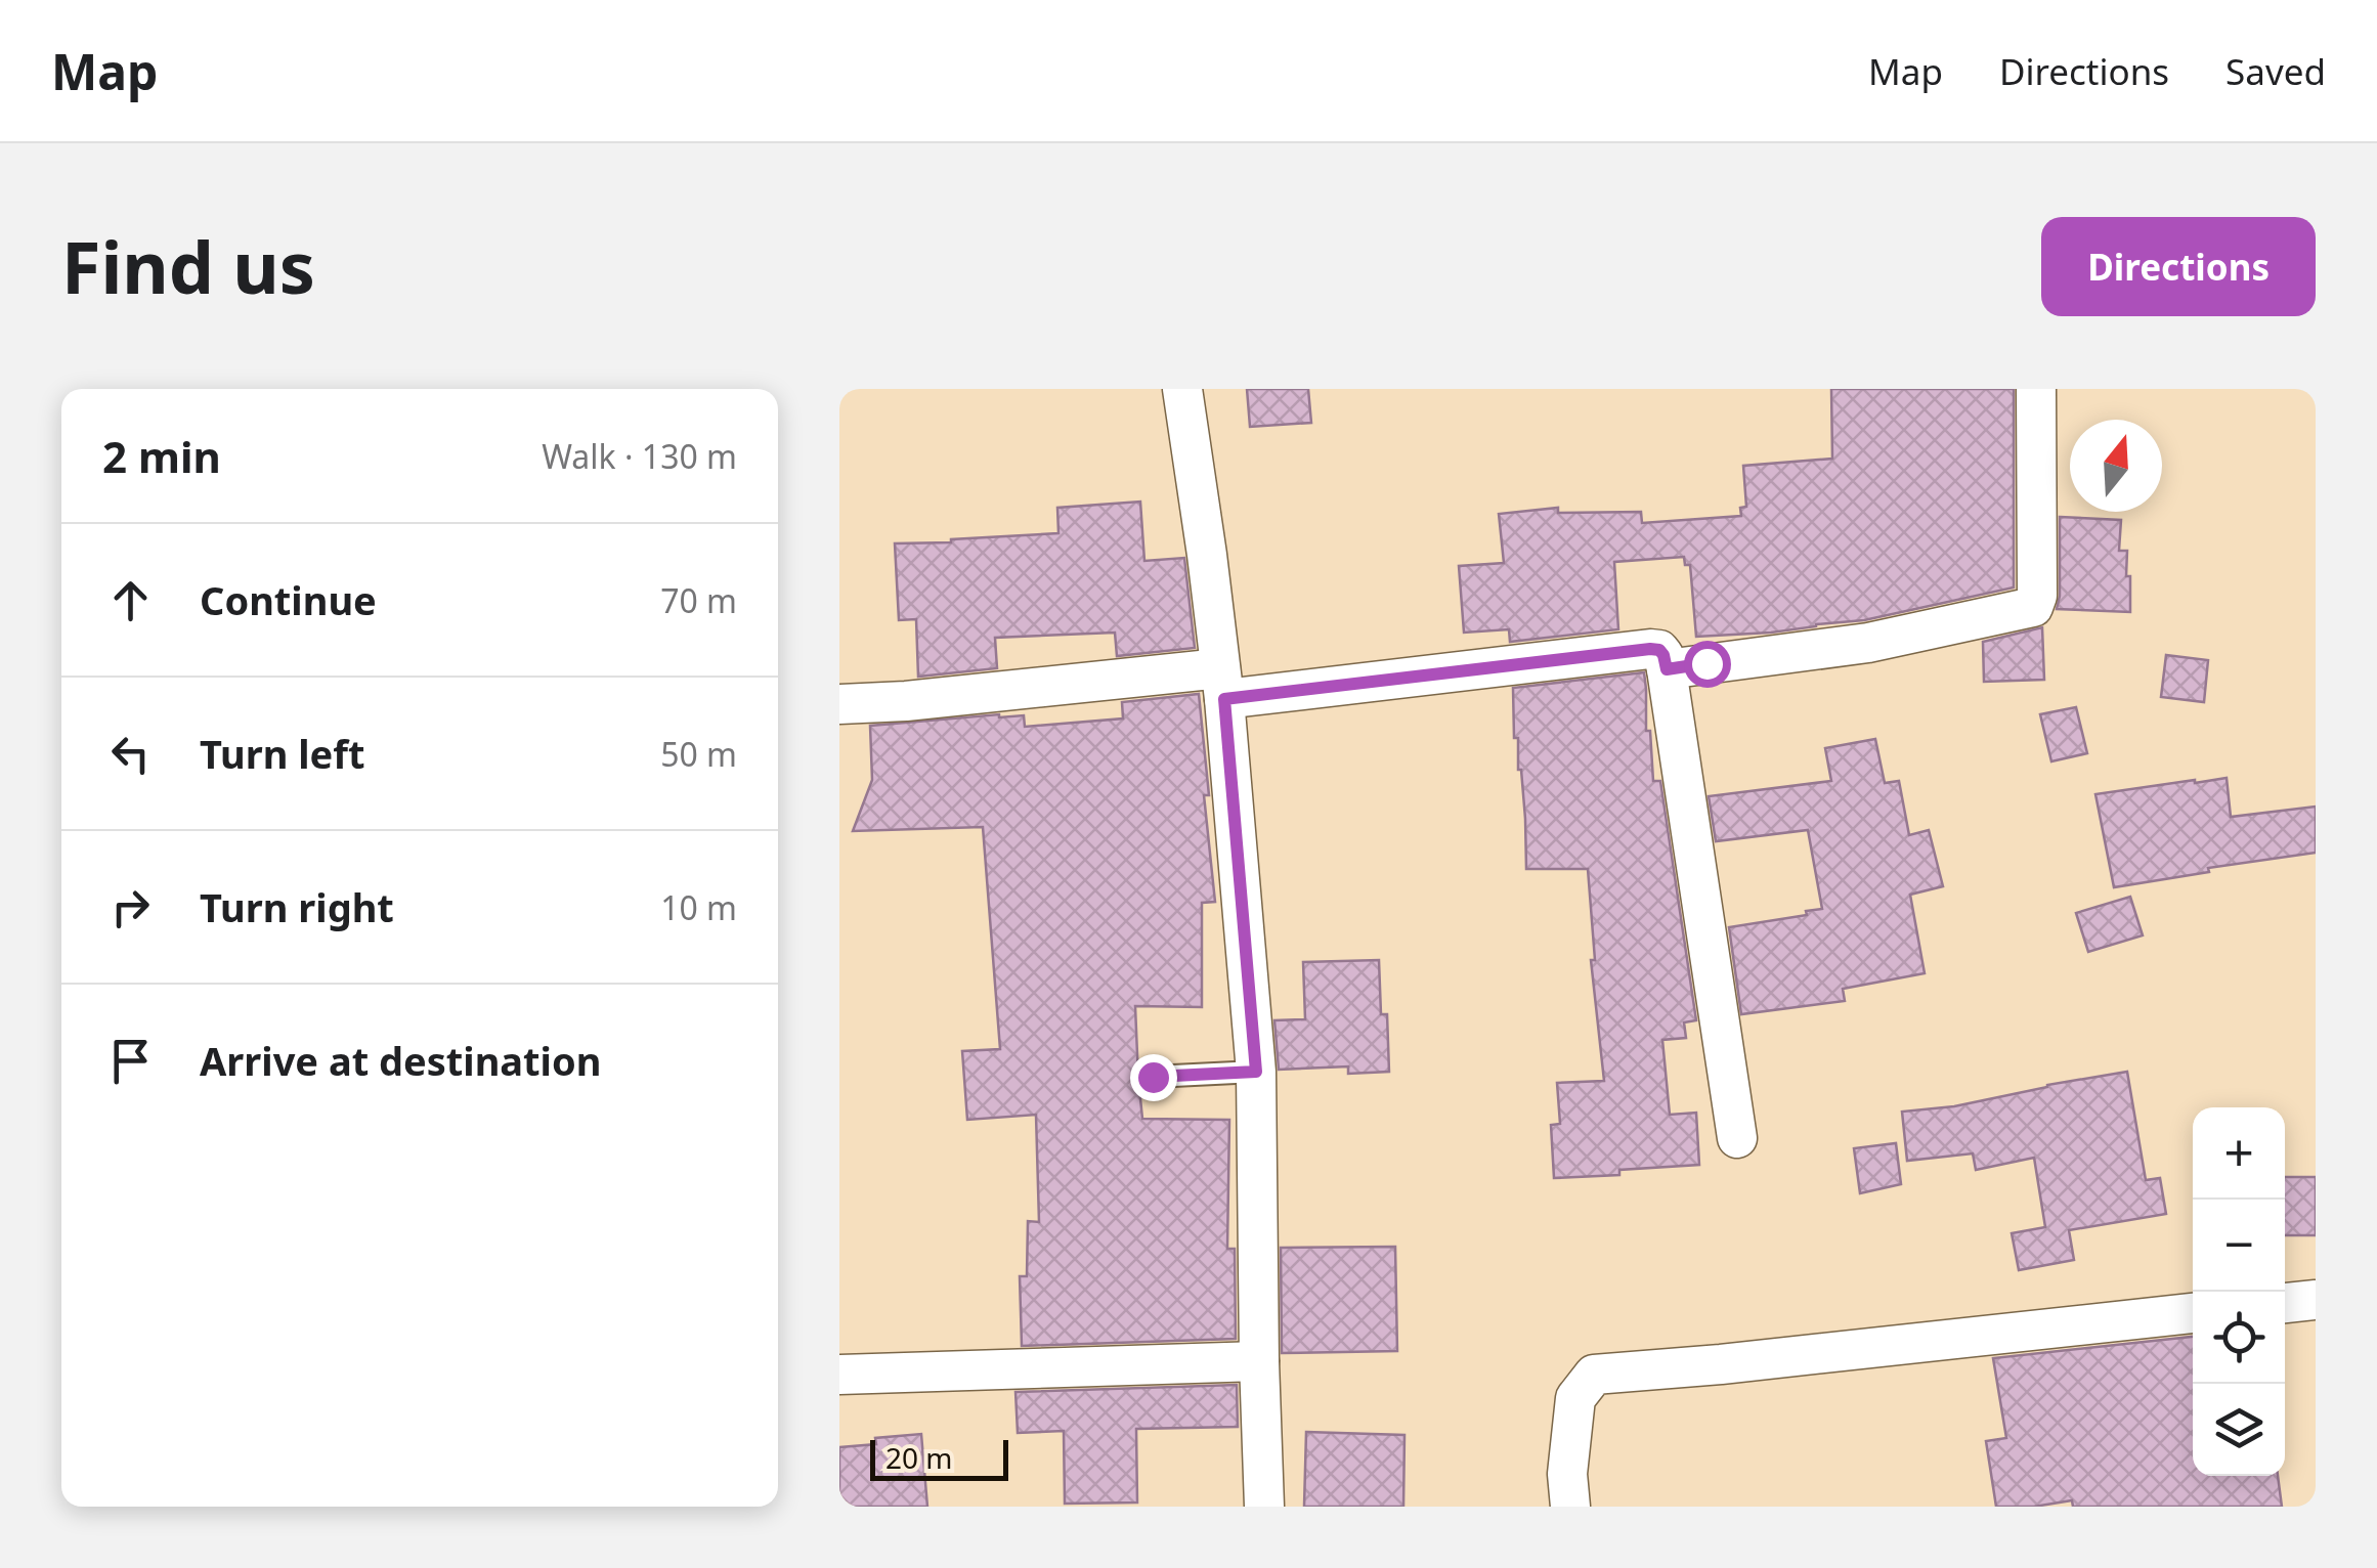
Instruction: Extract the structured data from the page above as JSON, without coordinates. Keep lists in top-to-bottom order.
{
  "scale_bar": "20 m",
  "north": "top",
  "page": {
    "header": "Map",
    "nav": ["Map", "Directions", "Saved"],
    "title": "Find us",
    "buttons": "Directions",
    "heading": ["2 min", "Walk · 130 m"],
    "list": [
      ["Continue", "70 m"],
      ["Turn left", "50 m"],
      ["Turn right", "10 m"],
      "Arrive at destination"
    ],
    "map_buttons": ["+", "−"],
    "scale": "20 m"
  }
}
